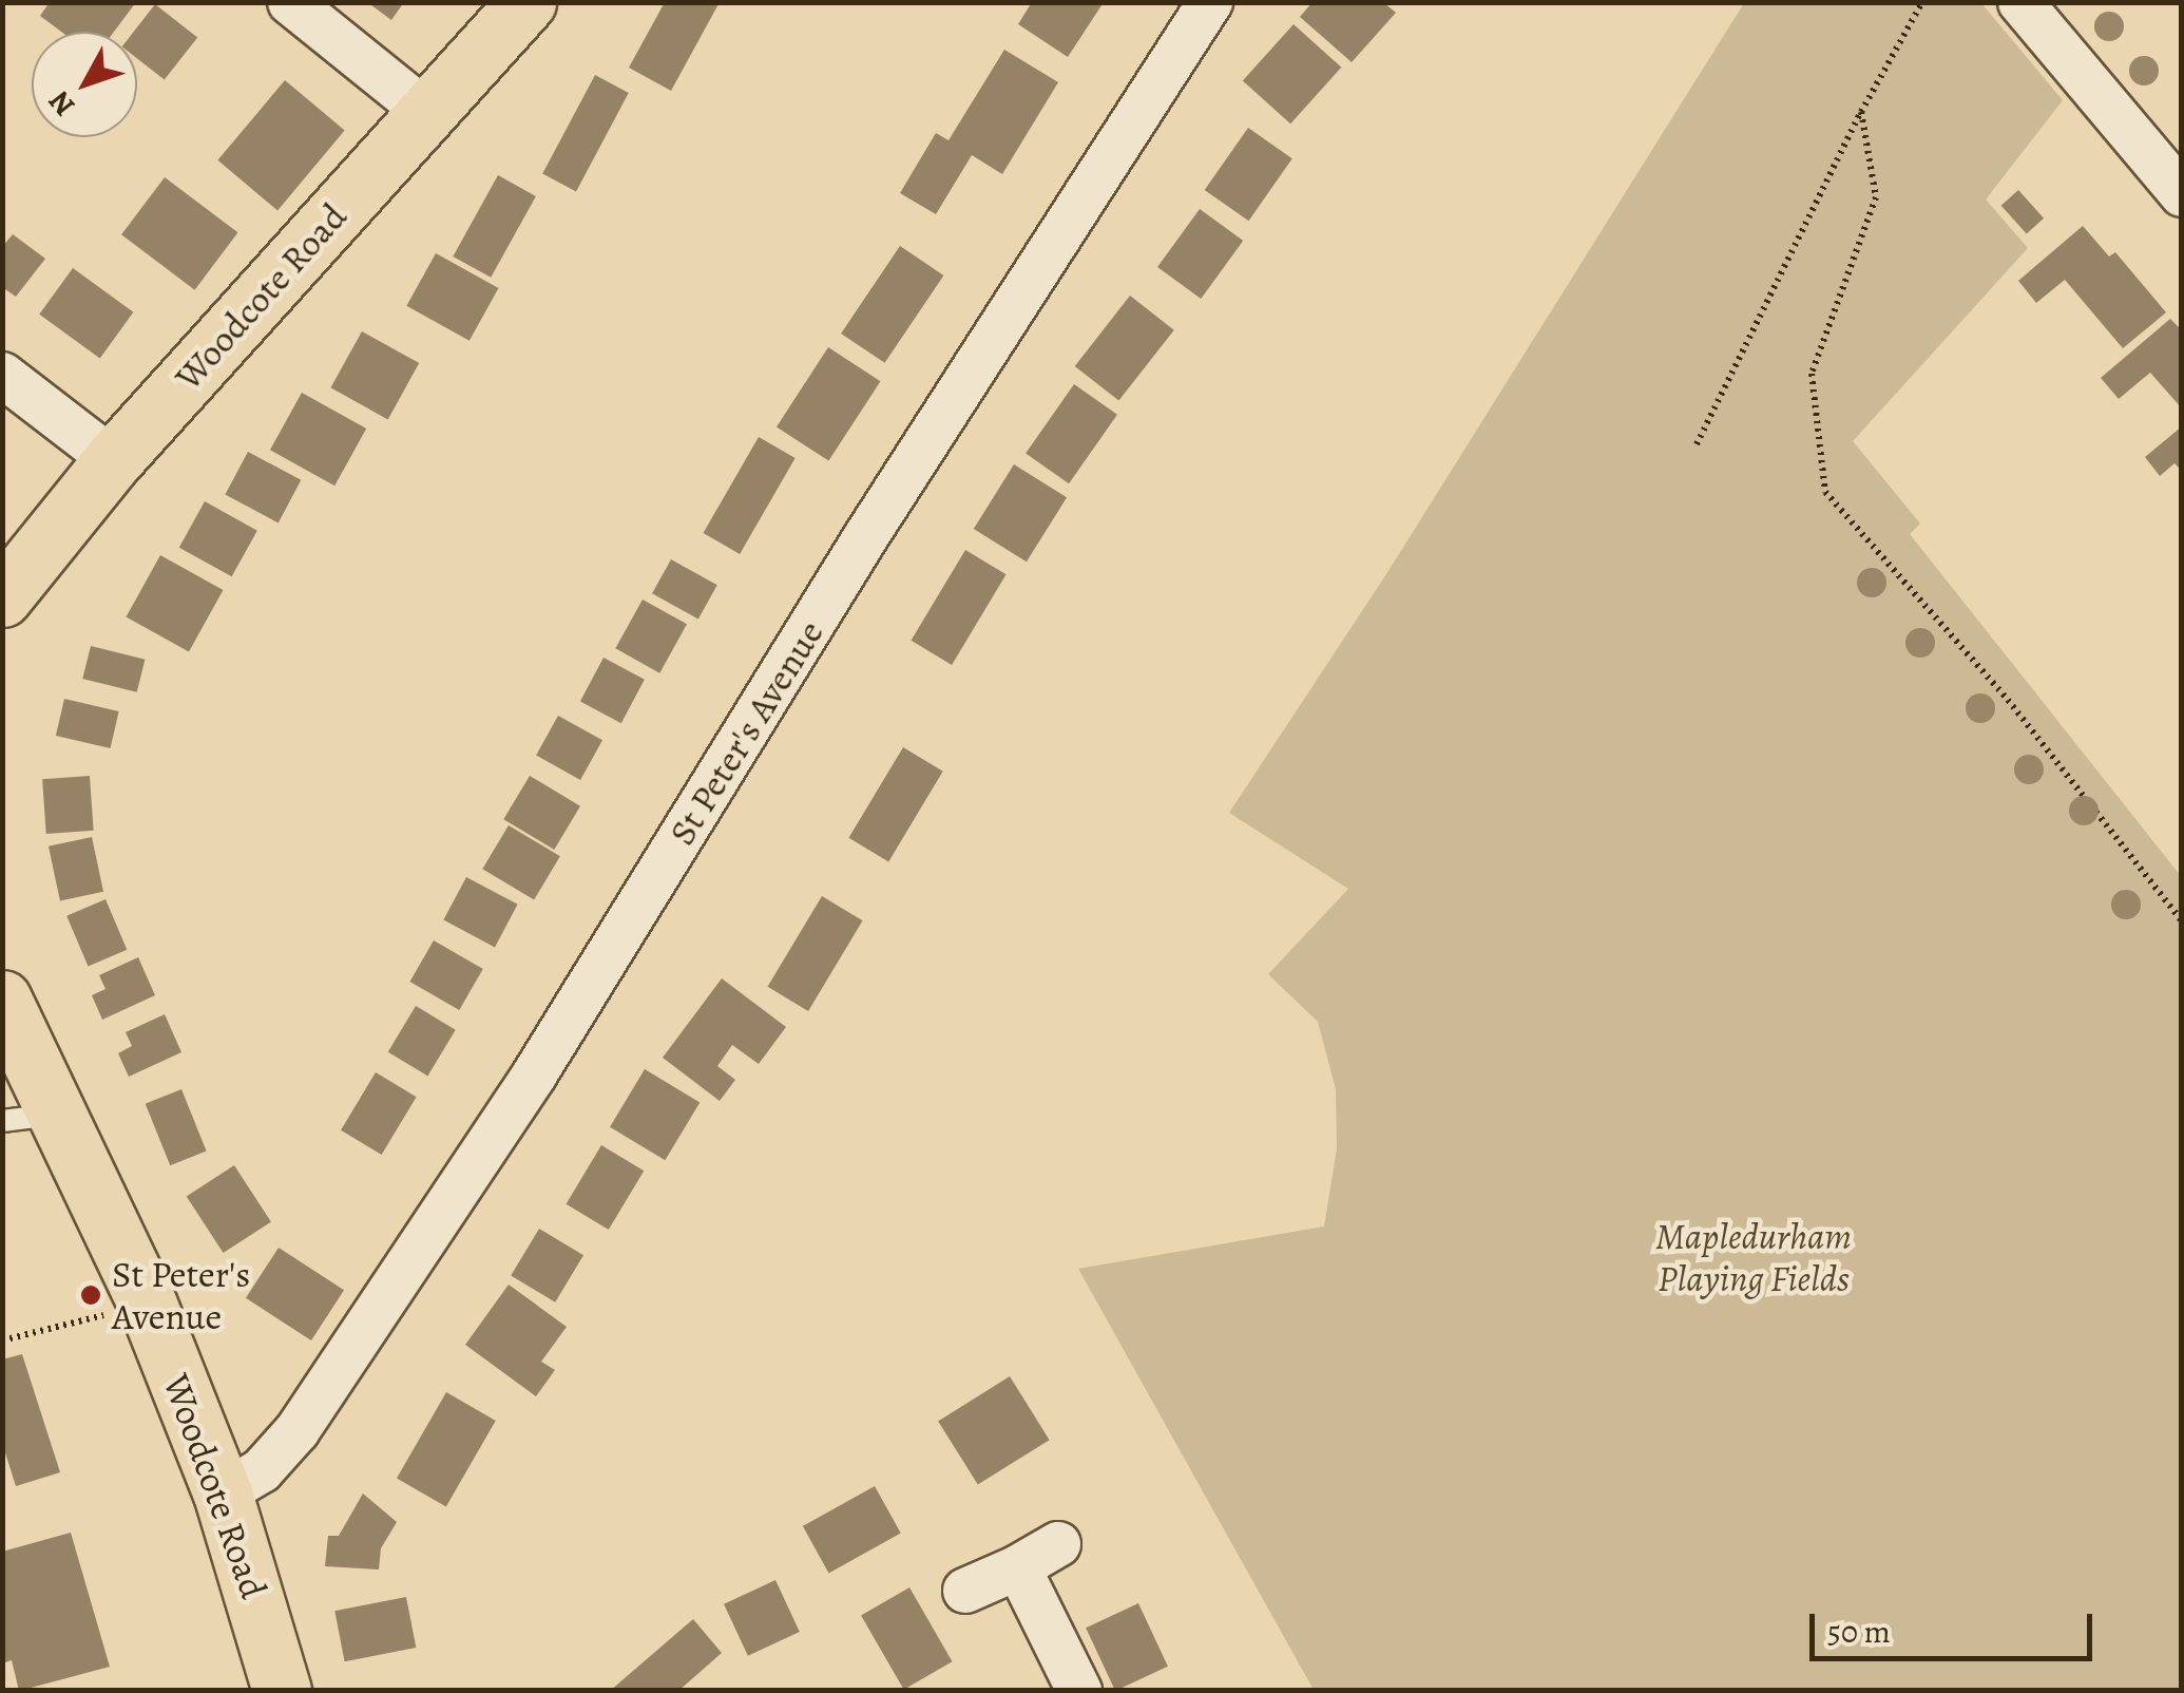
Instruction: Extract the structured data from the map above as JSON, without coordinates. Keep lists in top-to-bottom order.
{
  "streets": {
    "main road": ["Woodcote Road"],
    "street": ["St Peter's Avenue"]
  },
  "crossings": [
    ["Woodcote Road", "St Peter's Avenue"]
  ],
  "parks": ["Mapledurham Playing Fields"],
  "places": ["St Peter's Avenue"],
  "scale_bar": "50 m",
  "north": "bottom left"
}
